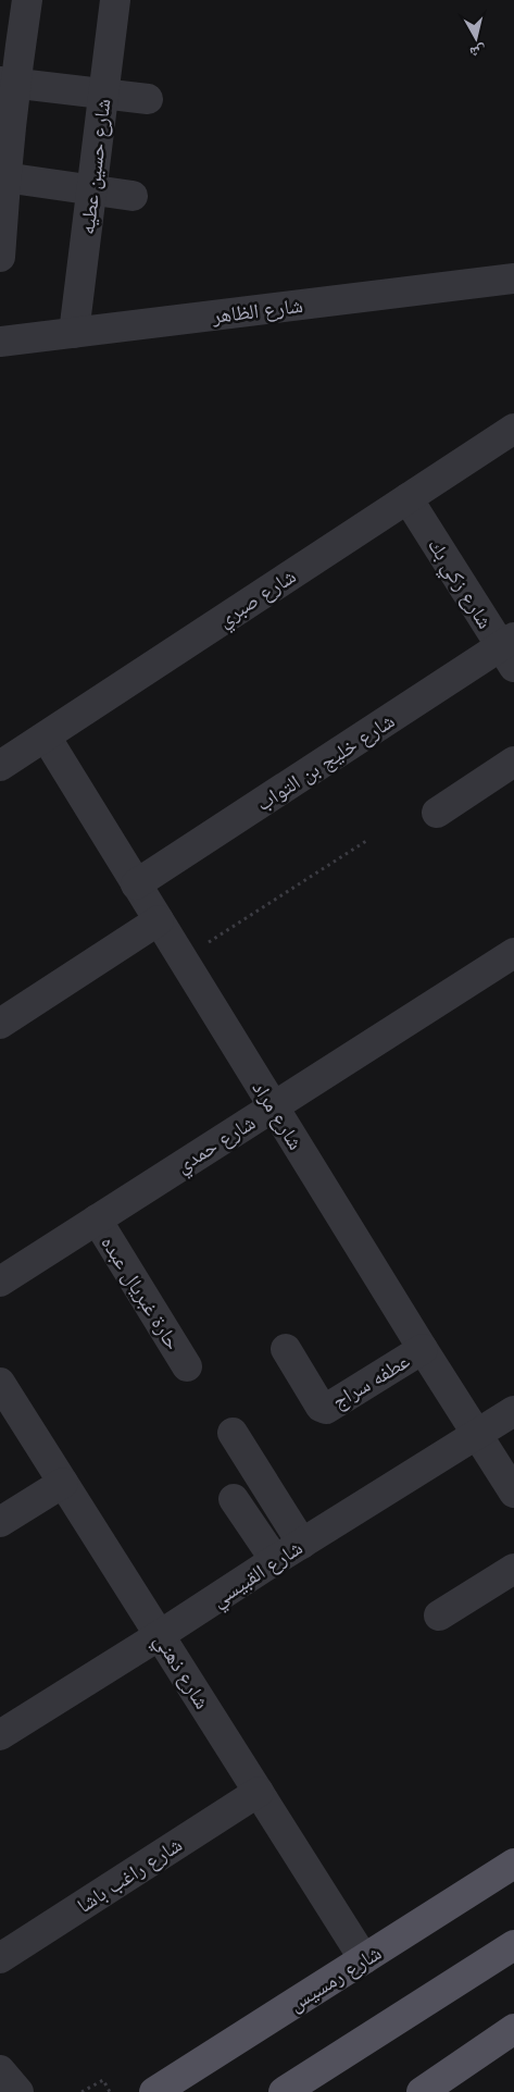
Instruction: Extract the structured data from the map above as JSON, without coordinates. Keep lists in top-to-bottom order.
{
  "streets": {
    "main road": ["شارع رمسيس"],
    "street": [
      "شارع حسين عطيه",
      "شارع الظاهر",
      "شارع زكي بك",
      "شارع صبري",
      "شارع خليج بن التواب",
      "شارع مراد",
      "شارع حمدي",
      "حارة غبريال عبده",
      "عطفه سراج",
      "شارع القبيسي",
      "شارع ذهني",
      "شارع راغب باشا"
    ]
  },
  "crossings": [
    ["شارع حسين عطيه", "شارع الظاهر"],
    ["شارع زكي بك", "شارع صبري"],
    ["شارع زكي بك", "شارع خليج بن التواب"],
    ["شارع صبري", "شارع مراد"],
    ["شارع خليج بن التواب", "شارع مراد"],
    ["شارع مراد", "شارع حمدي"],
    ["شارع مراد", "عطفه سراج"],
    ["شارع مراد", "شارع القبيسي"],
    ["شارع حمدي", "حارة غبريال عبده"],
    ["شارع القبيسي", "شارع ذهني"],
    ["شارع ذهني", "شارع راغب باشا"],
    ["شارع ذهني", "شارع رمسيس"]
  ],
  "north": "bottom"
}
